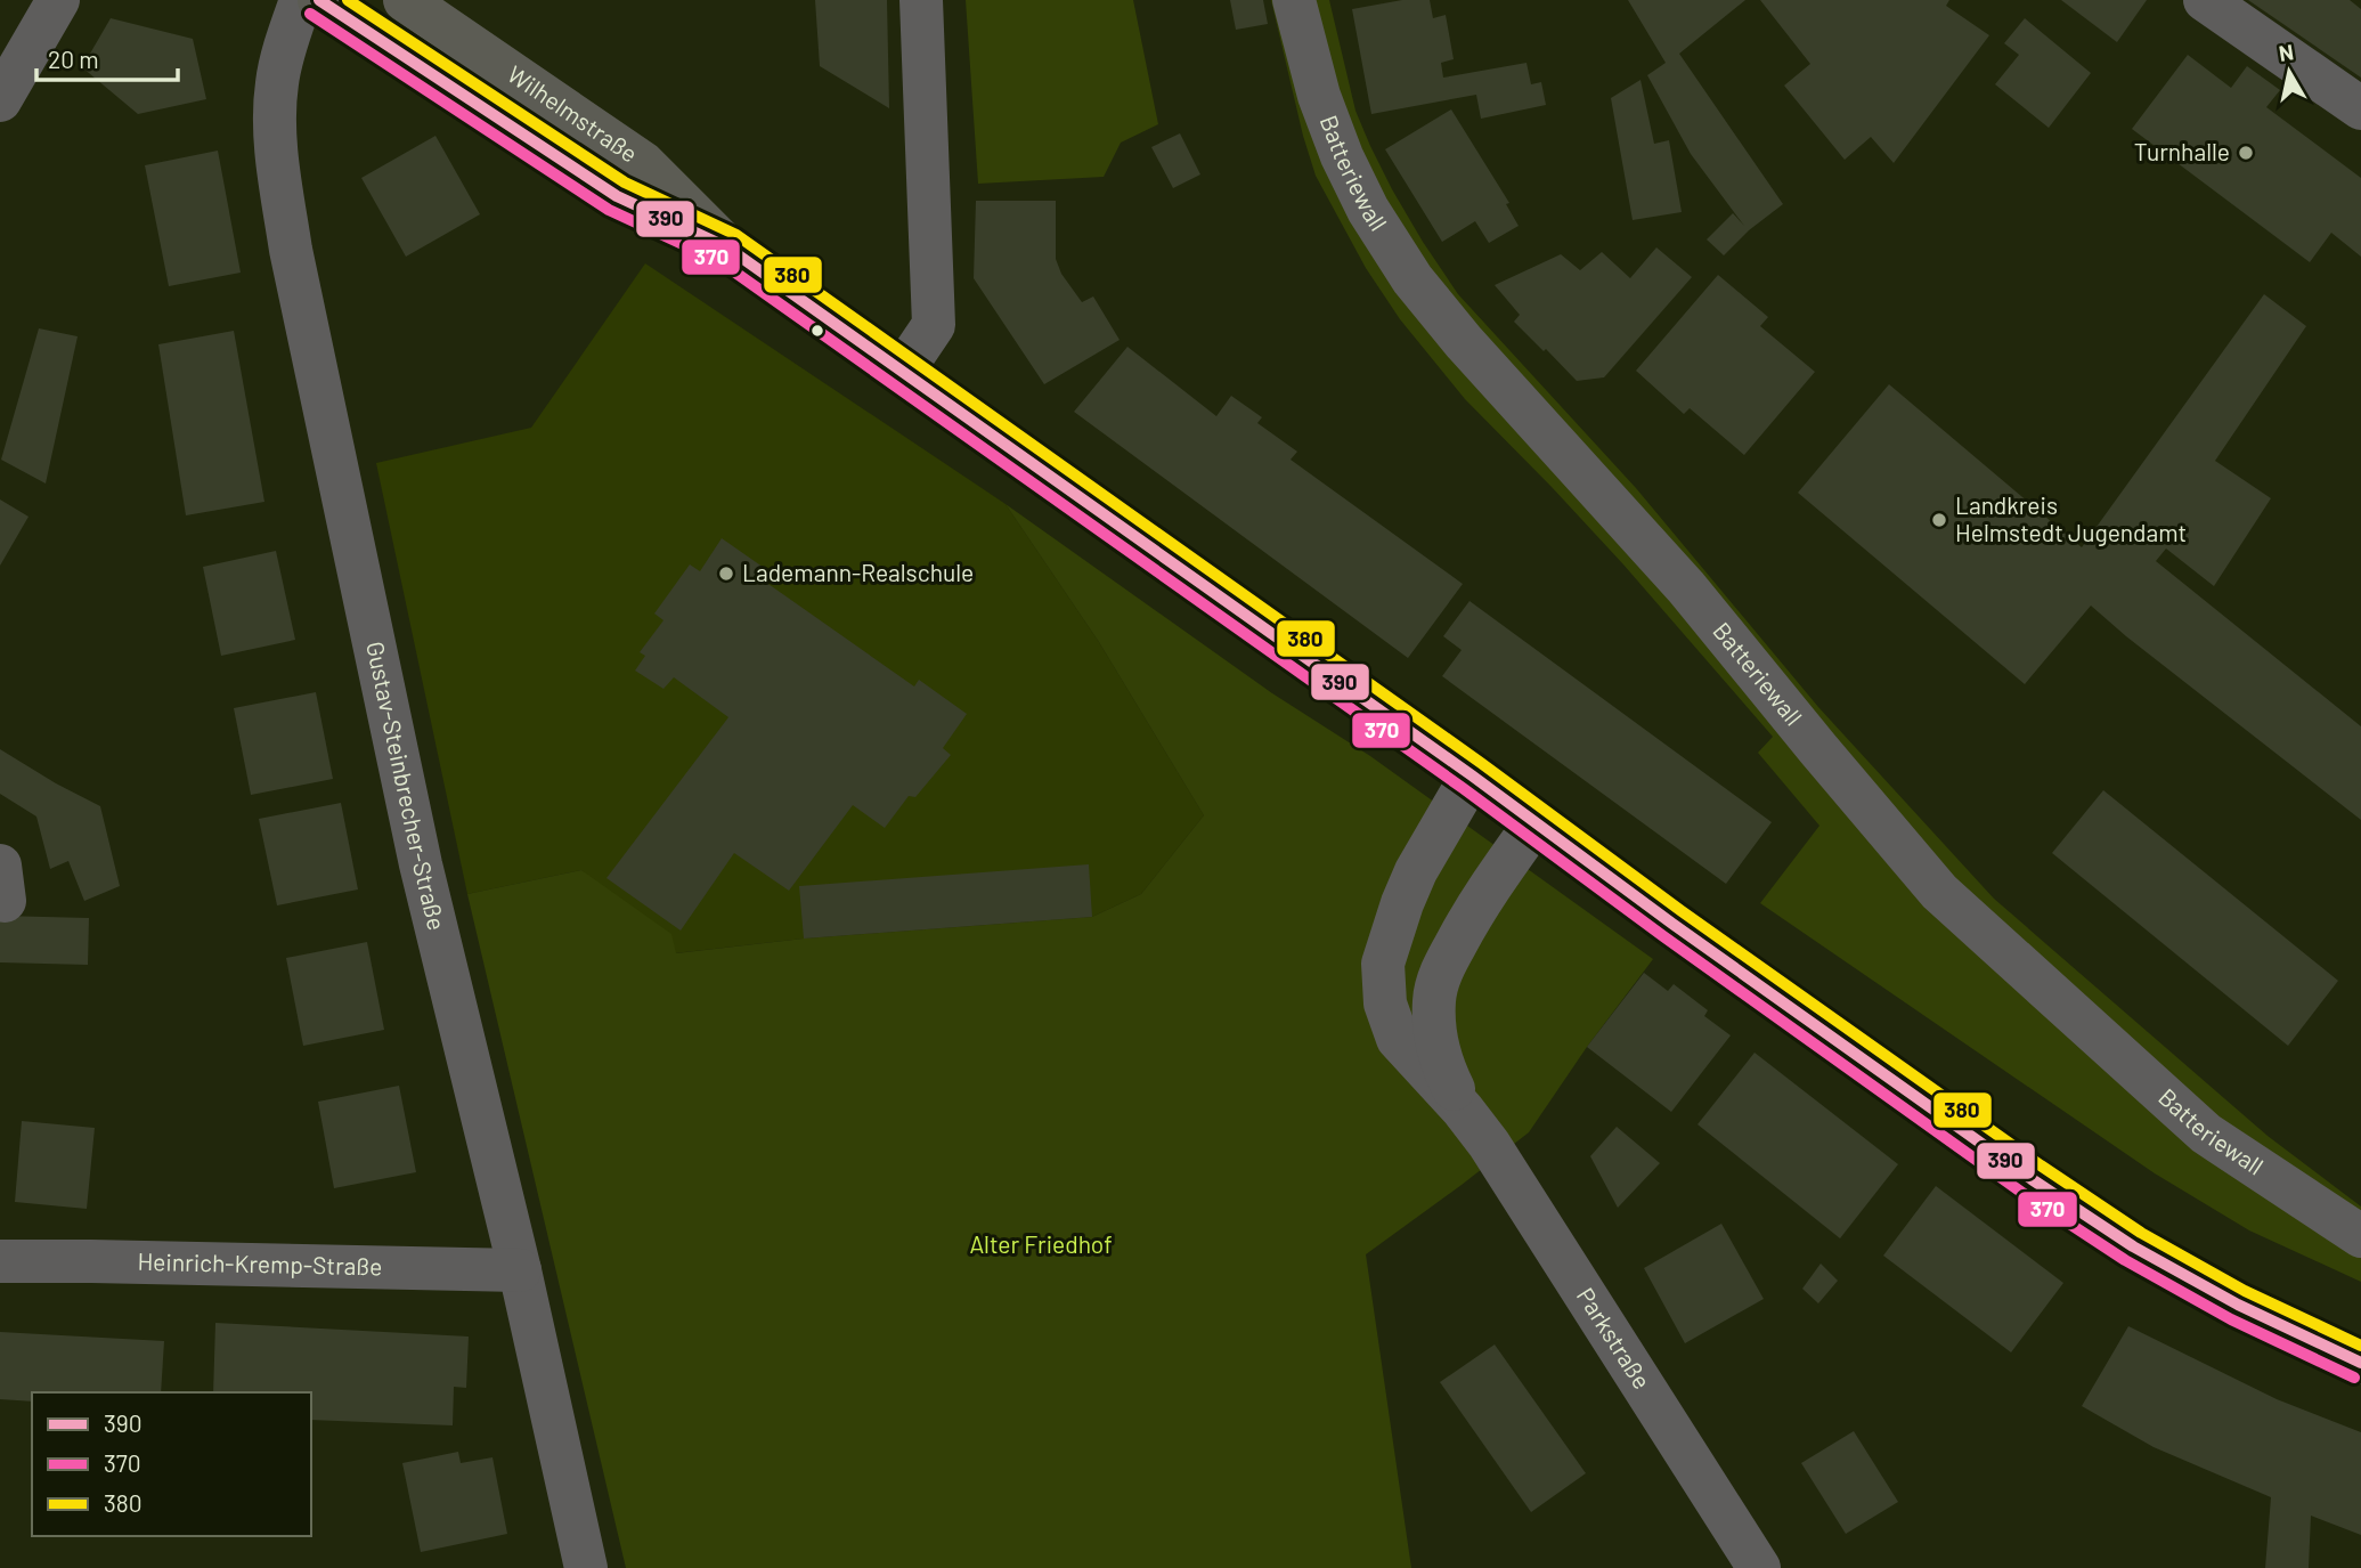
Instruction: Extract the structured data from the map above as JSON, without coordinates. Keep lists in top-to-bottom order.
{
  "streets": {
    "main road": ["Wilhelmstraße"],
    "street": [
      "Batteriewall",
      "Gustav-Steinbrecher-Straße",
      "Heinrich-Kremp-Straße",
      "Parkstraße"
    ]
  },
  "crossings": [
    ["Wilhelmstraße", "Parkstraße"],
    ["Gustav-Steinbrecher-Straße", "Heinrich-Kremp-Straße"]
  ],
  "parks": ["Alter Friedhof"],
  "places": ["Turnhalle", "Landkreis Helmstedt Jugendamt", "Lademann-Realschule"],
  "lines": ["transit line 390", "transit line 380", "transit line 370"],
  "legend": ["390", "370", "380"],
  "scale_bar": "20 m",
  "north": "top"
}
